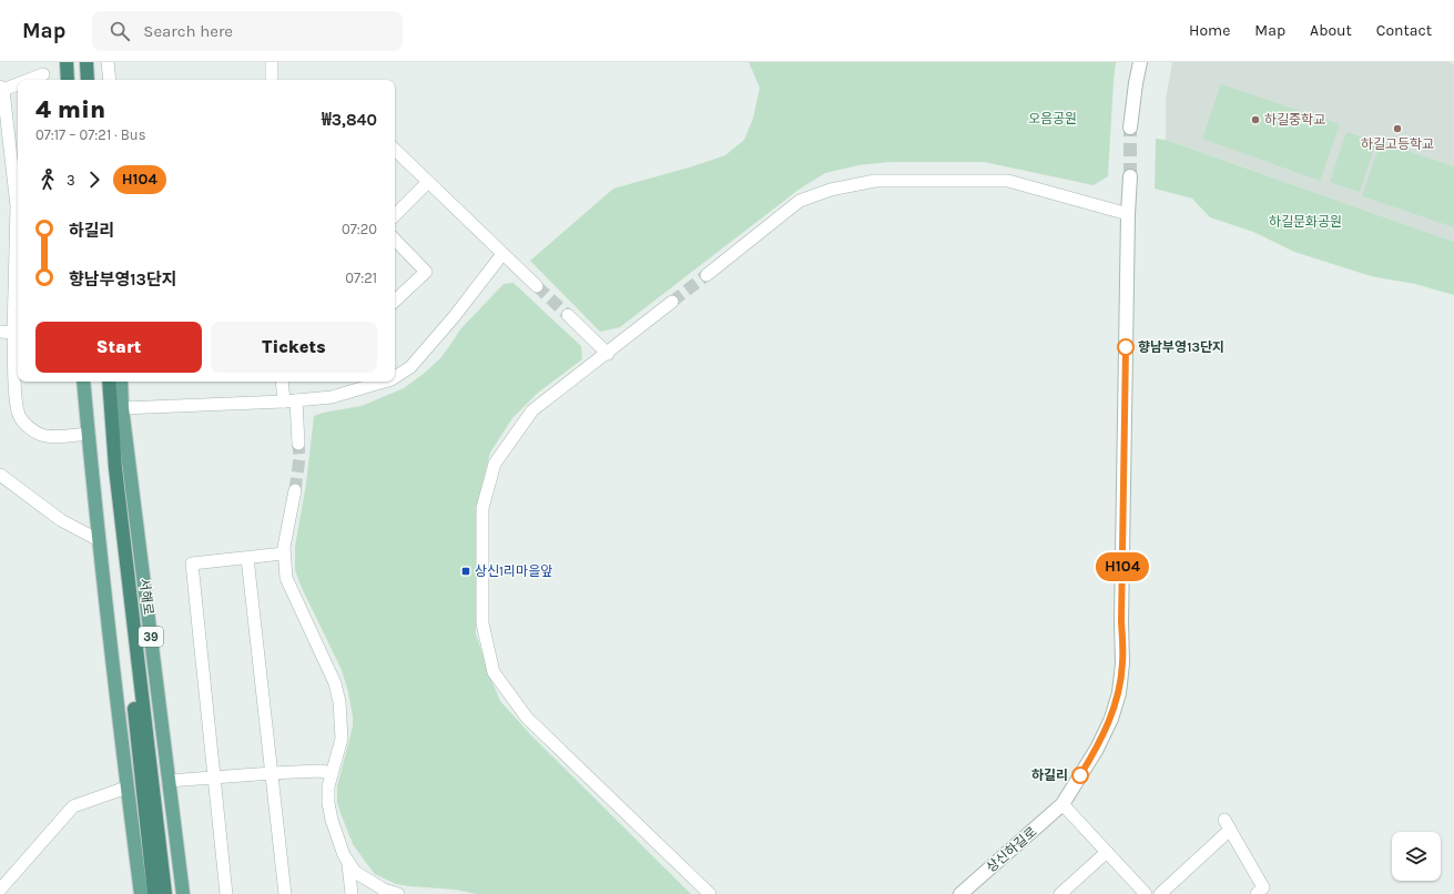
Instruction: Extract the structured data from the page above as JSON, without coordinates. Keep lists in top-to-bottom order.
{
  "streets": {
    "highway": ["서해로", "39"],
    "street": ["상신하길로"]
  },
  "parks": ["오음공원", "하길문화공원"],
  "places": {
    "other": [
      "하길중학교",
      "하길고등학교",
      "향남부영13단지",
      "하길리"
    ],
    "transit": ["상신1리마을앞"]
  },
  "lines": ["bus line H104"],
  "page": {
    "header": "Map",
    "search": "Search here",
    "nav": [
      "Home",
      "Map",
      "About",
      "Contact"
    ],
    "on_map": "H104",
    "heading": ["4 min", "07:17 – 07:21 · Bus", "₩3,840"],
    "legs": ["3", "H104"],
    "list": [
      {
        "name": "하길리",
        "value": "07:20"
      },
      {
        "name": "향남부영13단지",
        "value": "07:21"
      }
    ],
    "buttons": ["Start", "Tickets"]
  }
}
